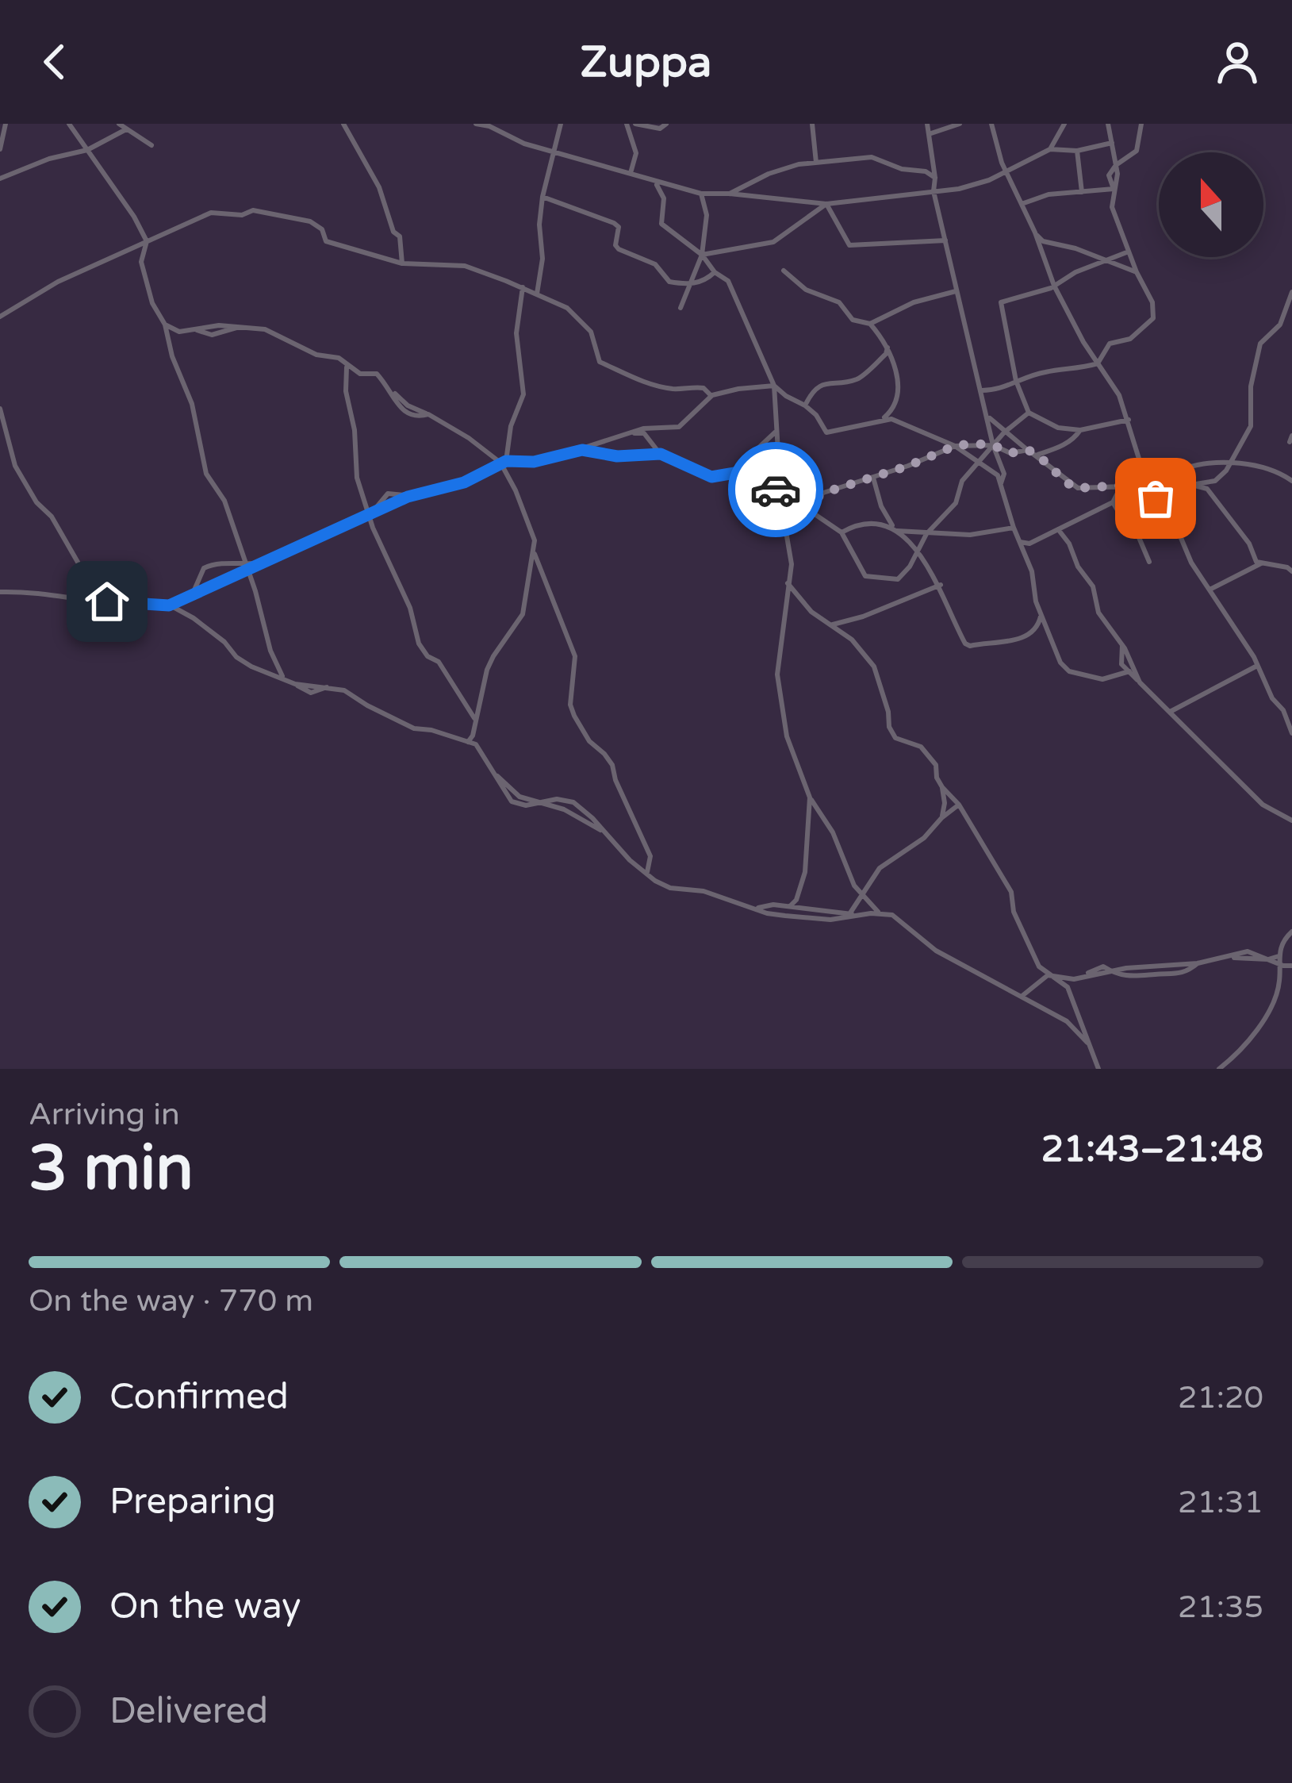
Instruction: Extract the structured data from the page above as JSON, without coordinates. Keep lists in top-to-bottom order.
{
  "north": "top",
  "page": {
    "header": "Zuppa",
    "heading": ["3 min", "Arriving in", "21:43–21:48"],
    "bar": "On the way · 770 m",
    "list": [
      ["Confirmed", "21:20"],
      ["Preparing", "21:31"],
      ["On the way", "21:35"],
      "Delivered"
    ]
  }
}
